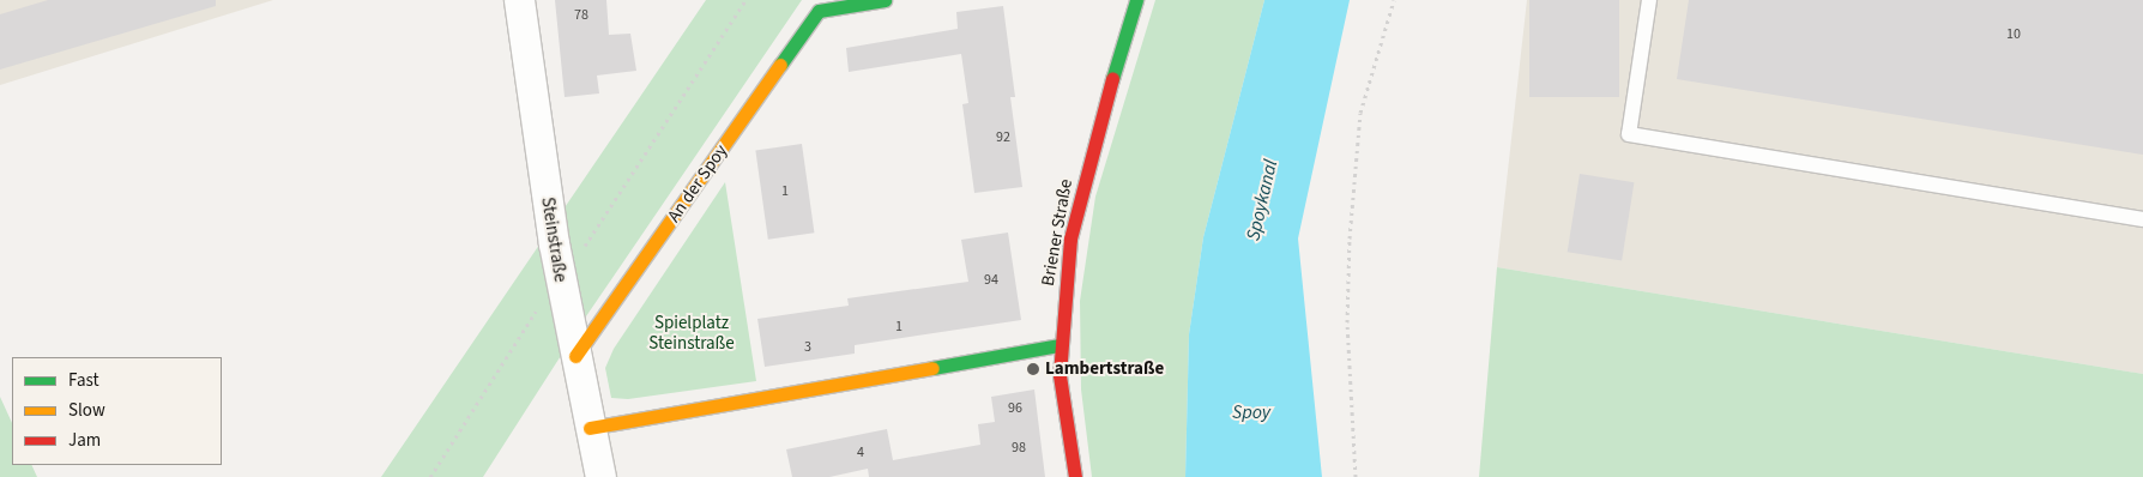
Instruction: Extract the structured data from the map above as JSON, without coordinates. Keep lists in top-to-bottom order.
{
  "streets": {
    "street": ["An der Spoy", "Briener Straße", "Steinstraße"]
  },
  "crossings": [
    ["An der Spoy", "Steinstraße"]
  ],
  "water": ["Spoykanal", "Spoy"],
  "parks": ["Spielplatz Steinstraße"],
  "places": ["Lambertstraße"],
  "house_numbers": [
    "78",
    "10",
    "92",
    "1",
    "94",
    "1",
    "3",
    "96",
    "98",
    "4"
  ],
  "legend": ["Fast", "Slow", "Jam"]
}
